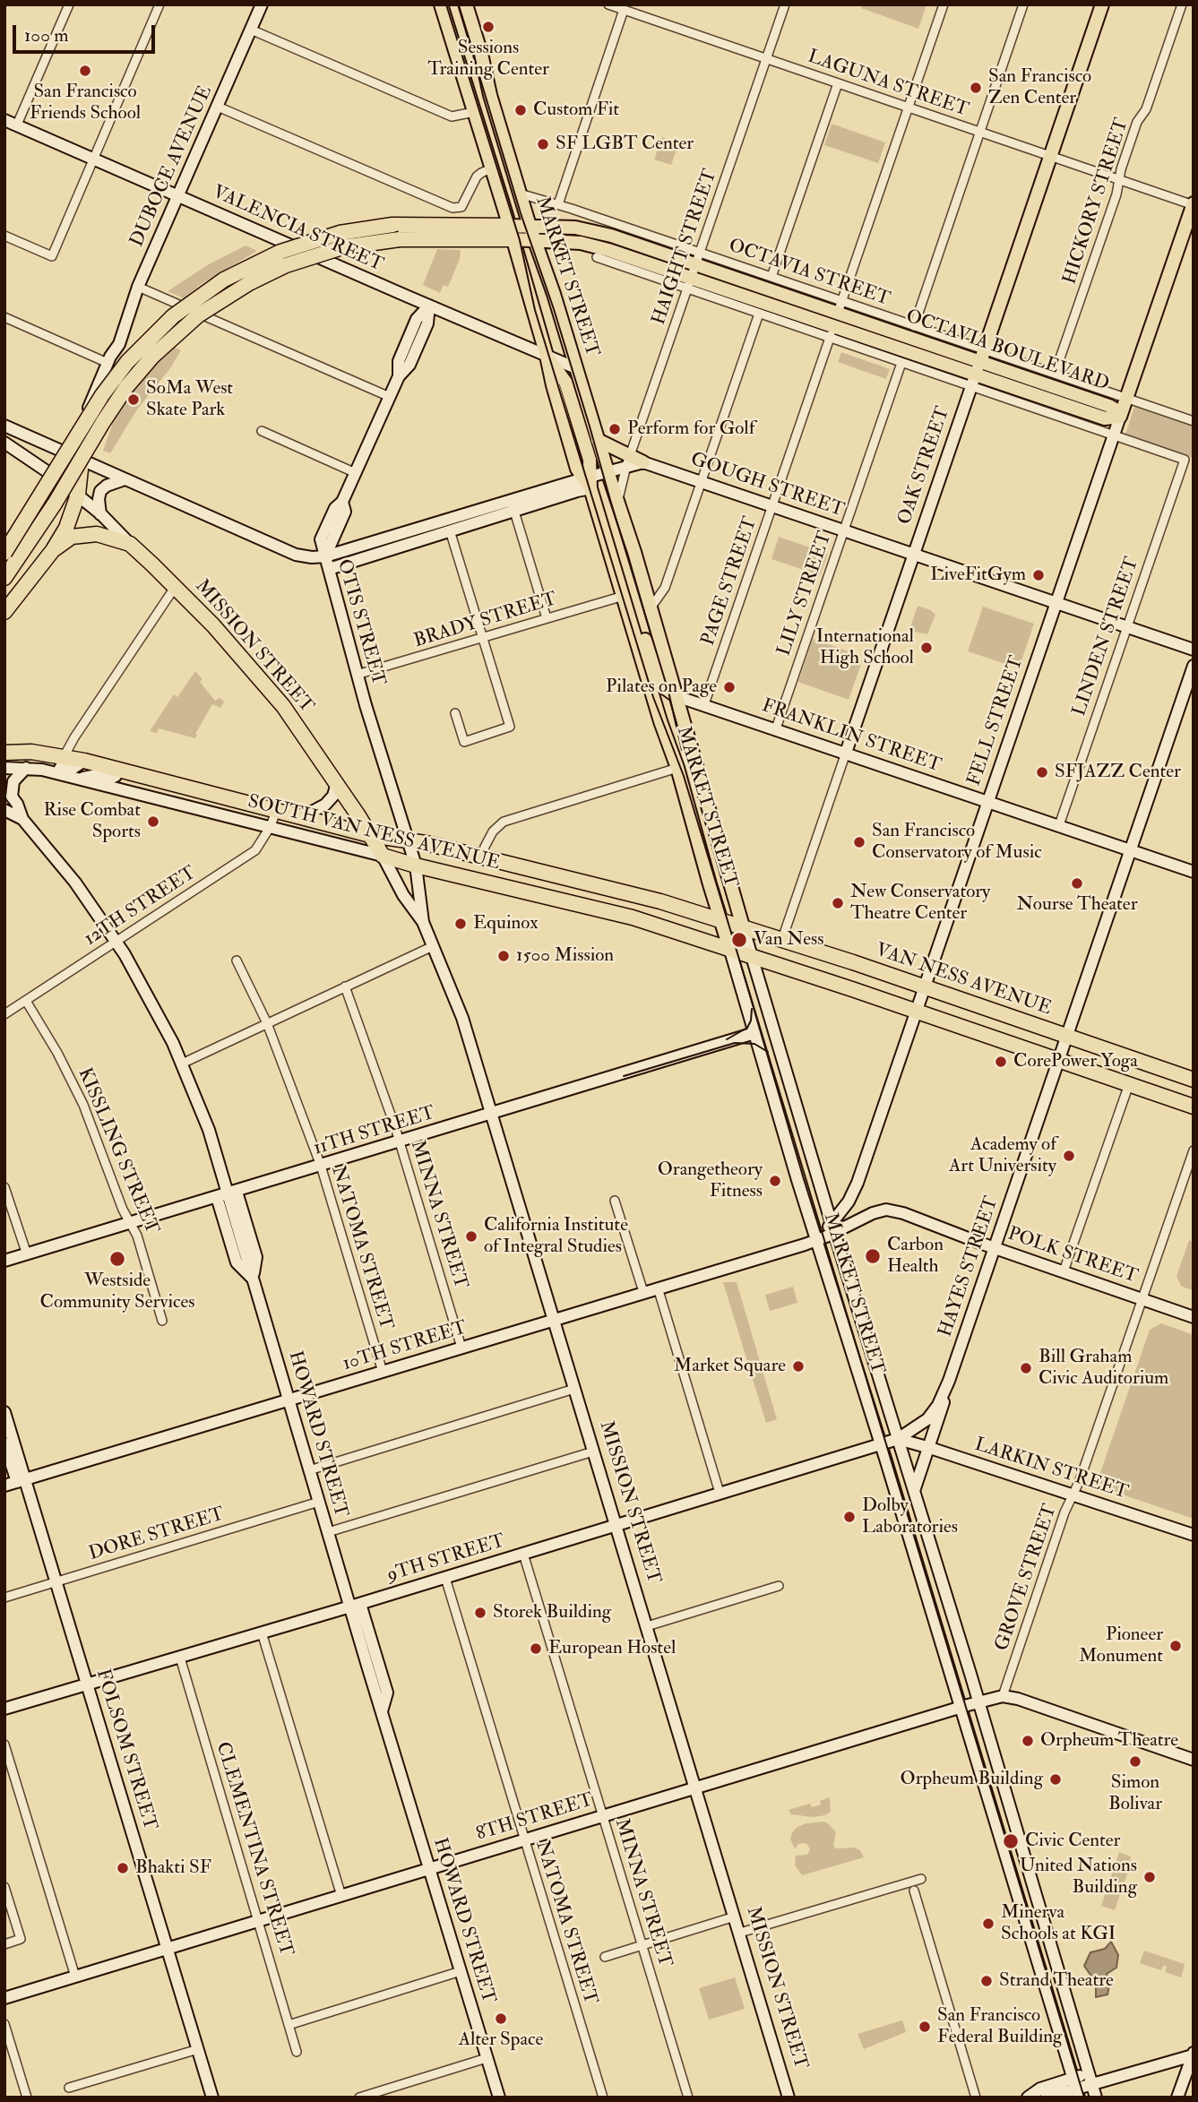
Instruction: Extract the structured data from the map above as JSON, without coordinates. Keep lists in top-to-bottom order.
{
  "streets": {
    "highway": [
      "OCTAVIA BOULEVARD",
      "MISSION STREET",
      "SOUTH VAN NESS AVENUE",
      "VAN NESS AVENUE"
    ],
    "main road": [
      "DUBOCE AVENUE",
      "VALENCIA STREET",
      "MARKET STREET",
      "OAK STREET",
      "GOUGH STREET",
      "OTIS STREET",
      "FELL STREET",
      "FRANKLIN STREET",
      "11TH STREET",
      "POLK STREET",
      "HAYES STREET",
      "10TH STREET",
      "HOWARD STREET",
      "LARKIN STREET",
      "9TH STREET",
      "FOLSOM STREET",
      "8TH STREET"
    ],
    "street": [
      "LAGUNA STREET",
      "HICKORY STREET",
      "HAIGHT STREET",
      "OCTAVIA STREET",
      "PAGE STREET",
      "LILY STREET",
      "BRADY STREET",
      "LINDEN STREET",
      "12TH STREET",
      "KISSLING STREET",
      "MINNA STREET",
      "NATOMA STREET",
      "DORE STREET",
      "GROVE STREET",
      "CLEMENTINA STREET"
    ]
  },
  "crossings": [
    ["LAGUNA STREET", "HICKORY STREET"],
    ["LAGUNA STREET", "HAIGHT STREET"],
    ["LAGUNA STREET", "OAK STREET"],
    ["LAGUNA STREET", "FELL STREET"],
    ["DUBOCE AVENUE", "VALENCIA STREET"],
    ["DUBOCE AVENUE", "OCTAVIA BOULEVARD"],
    ["DUBOCE AVENUE", "OTIS STREET"],
    ["DUBOCE AVENUE", "MISSION STREET"],
    ["HICKORY STREET", "OCTAVIA STREET"],
    ["VALENCIA STREET", "MARKET STREET"],
    ["HAIGHT STREET", "OCTAVIA STREET"],
    ["HAIGHT STREET", "MARKET STREET"],
    ["HAIGHT STREET", "OCTAVIA BOULEVARD"],
    ["OCTAVIA STREET", "MARKET STREET"],
    ["OCTAVIA STREET", "OCTAVIA BOULEVARD"],
    ["OCTAVIA STREET", "OAK STREET"],
    ["OCTAVIA STREET", "FELL STREET"],
    ["MARKET STREET", "OCTAVIA BOULEVARD"],
    ["MARKET STREET", "BRADY STREET"],
    ["MARKET STREET", "FELL STREET"],
    ["MARKET STREET", "FRANKLIN STREET"],
    ["MARKET STREET", "SOUTH VAN NESS AVENUE"],
    ["MARKET STREET", "VAN NESS AVENUE"],
    ["MARKET STREET", "11TH STREET"],
    ["MARKET STREET", "POLK STREET"],
    ["MARKET STREET", "10TH STREET"],
    ["MARKET STREET", "LARKIN STREET"],
    ["MARKET STREET", "9TH STREET"],
    ["MARKET STREET", "8TH STREET"],
    ["OCTAVIA BOULEVARD", "OAK STREET"],
    ["OCTAVIA BOULEVARD", "PAGE STREET"],
    ["OCTAVIA BOULEVARD", "FELL STREET"],
    ["OAK STREET", "GOUGH STREET"],
    ["OAK STREET", "FRANKLIN STREET"],
    ["OAK STREET", "VAN NESS AVENUE"],
    ["GOUGH STREET", "PAGE STREET"],
    ["GOUGH STREET", "LILY STREET"],
    ["GOUGH STREET", "LINDEN STREET"],
    ["GOUGH STREET", "FELL STREET"],
    ["PAGE STREET", "FRANKLIN STREET"],
    ["LILY STREET", "FRANKLIN STREET"],
    ["BRADY STREET", "OTIS STREET"],
    ["OTIS STREET", "MISSION STREET"],
    ["OTIS STREET", "SOUTH VAN NESS AVENUE"],
    ["LINDEN STREET", "FELL STREET"],
    ["LINDEN STREET", "FRANKLIN STREET"],
    ["MISSION STREET", "SOUTH VAN NESS AVENUE"],
    ["MISSION STREET", "11TH STREET"],
    ["MISSION STREET", "10TH STREET"],
    ["MISSION STREET", "9TH STREET"],
    ["MISSION STREET", "8TH STREET"],
    ["FELL STREET", "FRANKLIN STREET"],
    ["FELL STREET", "VAN NESS AVENUE"],
    ["FELL STREET", "POLK STREET"],
    ["FRANKLIN STREET", "HAYES STREET"],
    ["SOUTH VAN NESS AVENUE", "12TH STREET"],
    ["SOUTH VAN NESS AVENUE", "VAN NESS AVENUE"],
    ["SOUTH VAN NESS AVENUE", "HOWARD STREET"],
    ["12TH STREET", "KISSLING STREET"],
    ["12TH STREET", "HOWARD STREET"],
    ["VAN NESS AVENUE", "HAYES STREET"],
    ["11TH STREET", "KISSLING STREET"],
    ["11TH STREET", "MINNA STREET"],
    ["11TH STREET", "NATOMA STREET"],
    ["11TH STREET", "HOWARD STREET"],
    ["MINNA STREET", "10TH STREET"],
    ["MINNA STREET", "9TH STREET"],
    ["MINNA STREET", "8TH STREET"],
    ["NATOMA STREET", "10TH STREET"],
    ["NATOMA STREET", "9TH STREET"],
    ["NATOMA STREET", "8TH STREET"],
    ["POLK STREET", "HAYES STREET"],
    ["POLK STREET", "10TH STREET"],
    ["POLK STREET", "GROVE STREET"],
    ["10TH STREET", "HOWARD STREET"],
    ["10TH STREET", "FOLSOM STREET"],
    ["HOWARD STREET", "DORE STREET"],
    ["HOWARD STREET", "9TH STREET"],
    ["HOWARD STREET", "8TH STREET"],
    ["LARKIN STREET", "9TH STREET"],
    ["LARKIN STREET", "GROVE STREET"],
    ["DORE STREET", "FOLSOM STREET"],
    ["9TH STREET", "FOLSOM STREET"],
    ["9TH STREET", "CLEMENTINA STREET"],
    ["GROVE STREET", "8TH STREET"],
    ["FOLSOM STREET", "8TH STREET"],
    ["8TH STREET", "CLEMENTINA STREET"]
  ],
  "places": [
    "Sessions Training Center",
    "San Francisco Friends School",
    "San Francisco Zen Center",
    "Custom Fit",
    "SF LGBT Center",
    "SoMa West Skate Park",
    "Perform for Golf",
    "LiveFitGym",
    "International High School",
    "Pilates on Page",
    "SFJAZZ Center",
    "Rise Combat Sports",
    "San Francisco Conservatory of Music",
    "Nourse Theater",
    "New Conservatory Theatre Center",
    "Equinox",
    "Van Ness",
    "1500 Mission",
    "CorePower Yoga",
    "Academy of Art University",
    "Orangetheory Fitness",
    "California Institute of Integral Studies",
    "Carbon Health",
    "Westside Community Services",
    "Market Square",
    "Bill Graham Civic Auditorium",
    "Dolby Laboratories",
    "Storek Building",
    "Pioneer Monument",
    "European Hostel",
    "Orpheum Theatre",
    "Simon Bolivar",
    "Orpheum Building",
    "Civic Center",
    "Bhakti SF",
    "United Nations Building",
    "Minerva Schools at KGI",
    "Strand Theatre",
    "Alter Space",
    "San Francisco Federal Building"
  ],
  "scale_bar": "100 m"
}
